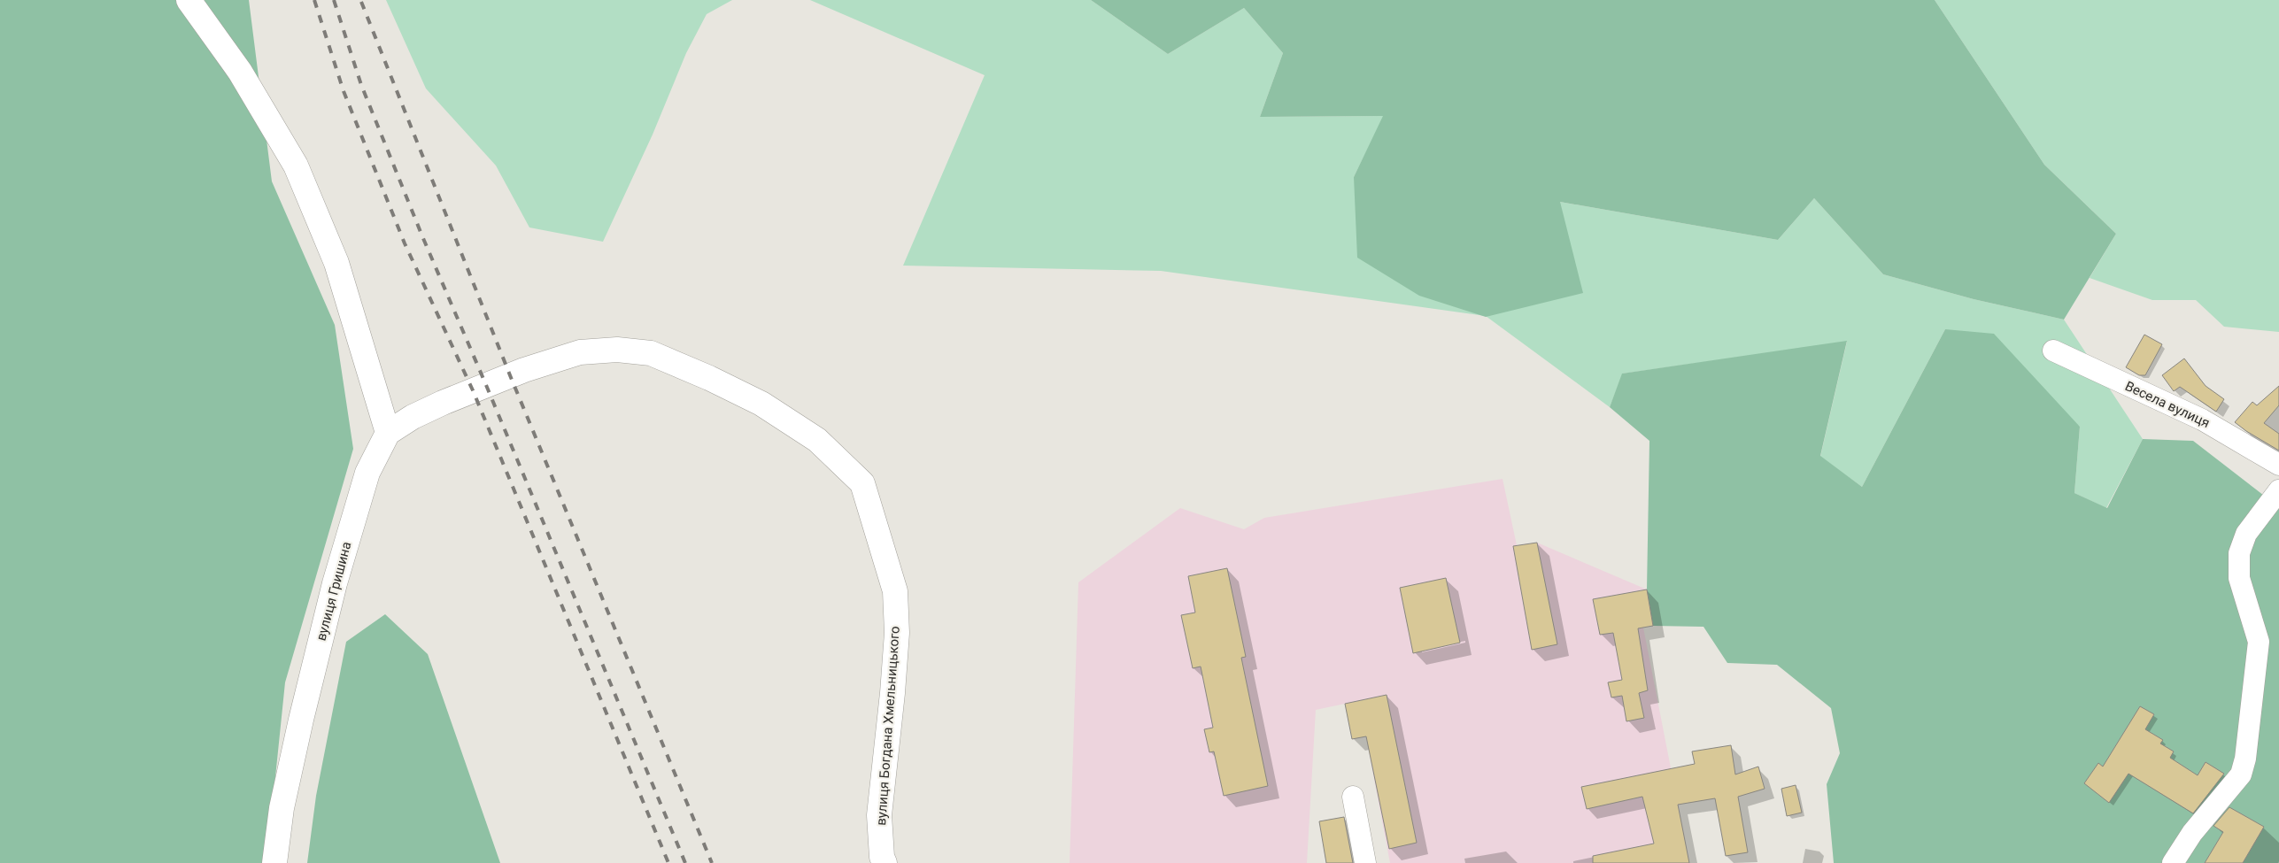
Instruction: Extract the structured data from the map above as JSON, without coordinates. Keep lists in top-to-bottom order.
{
  "streets": {
    "street": ["Весела вулиця", "вулиця Гришина", "вулиця Богдана Хмельницького"]
  },
  "crossings": [
    ["вулиця Гришина", "вулиця Богдана Хмельницького"]
  ]
}
